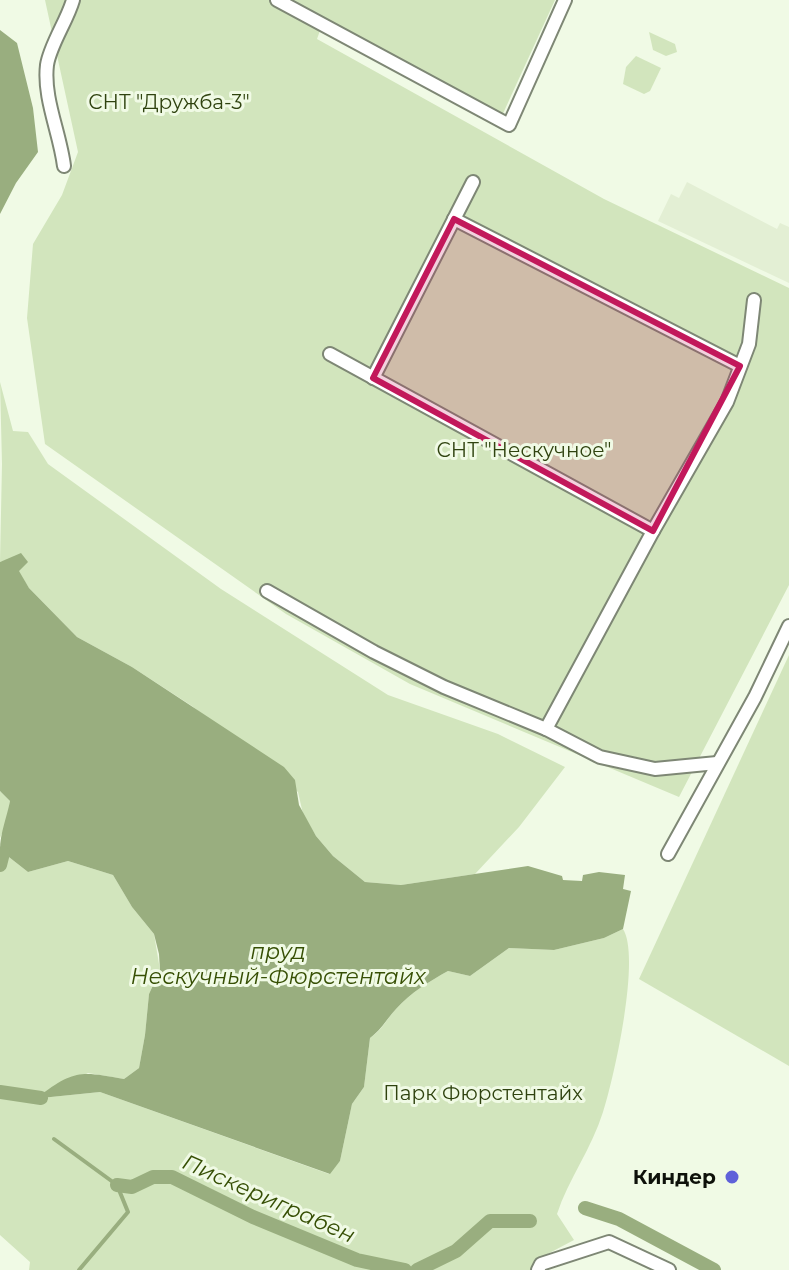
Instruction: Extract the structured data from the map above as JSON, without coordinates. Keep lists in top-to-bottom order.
{
  "water": ["пруд Нескучный-Фюрстентайх", "Пискериграбен"],
  "parks": ["СНТ \"Дружба-3\"", "СНТ \"Нескучное\"", "Парк Фюрстентайх"],
  "places": ["Киндер"]
}
